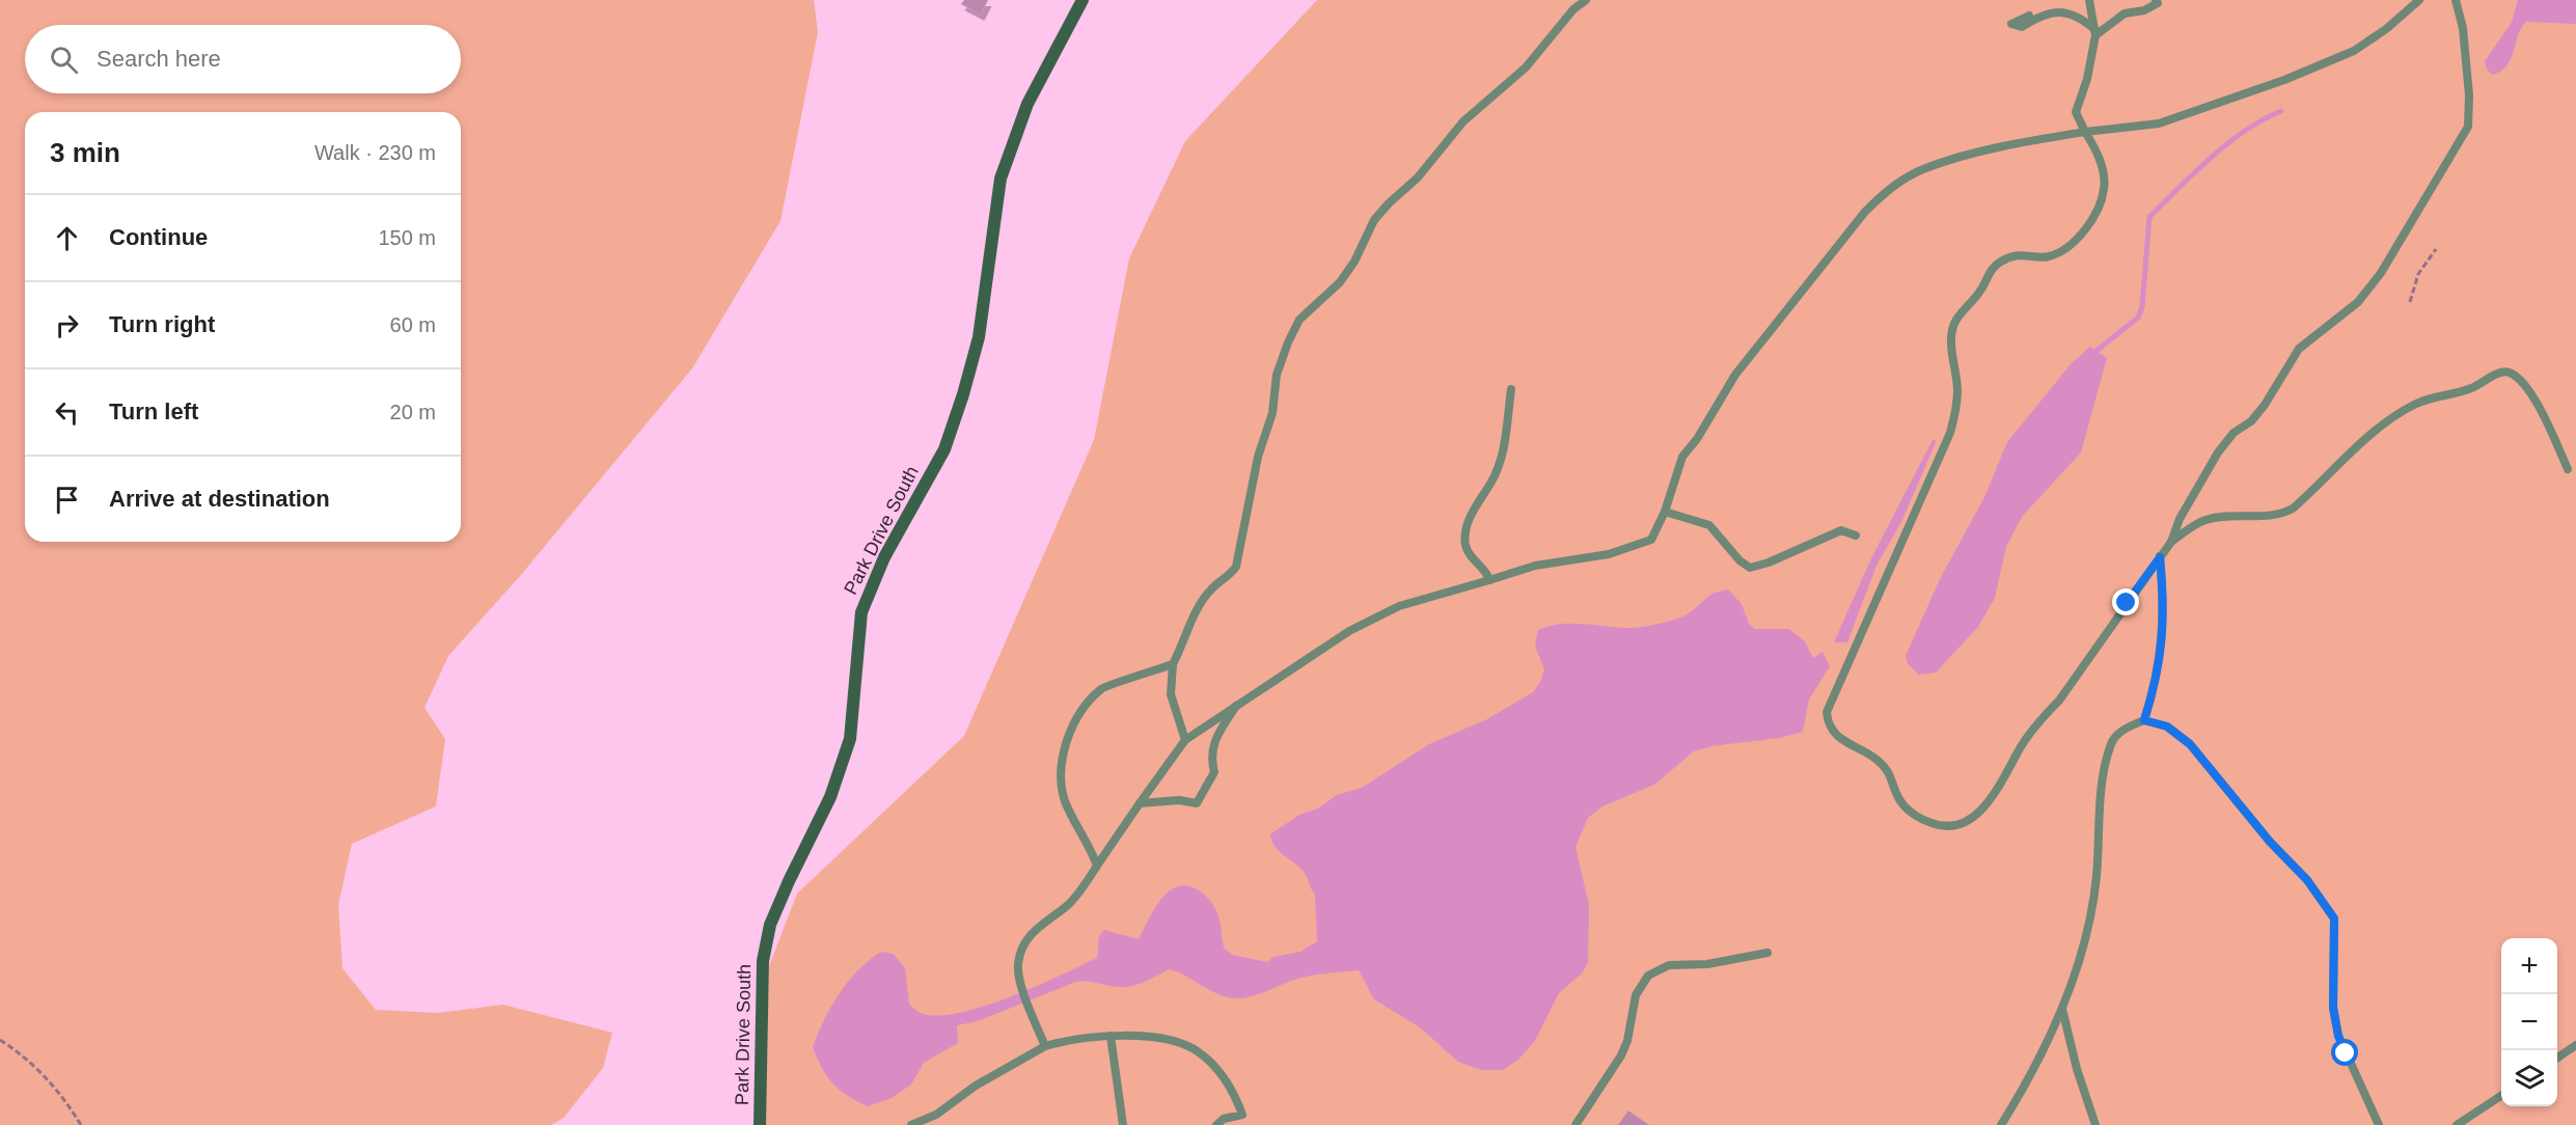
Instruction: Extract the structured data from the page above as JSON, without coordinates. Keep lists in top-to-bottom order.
{
  "streets": {
    "street": ["Park Drive South"]
  },
  "page": {
    "search": "Search here",
    "heading": ["3 min", "Walk · 230 m"],
    "list": [
      ["Continue", "150 m"],
      ["Turn right", "60 m"],
      ["Turn left", "20 m"],
      "Arrive at destination"
    ],
    "map_buttons": ["+", "−"]
  }
}
